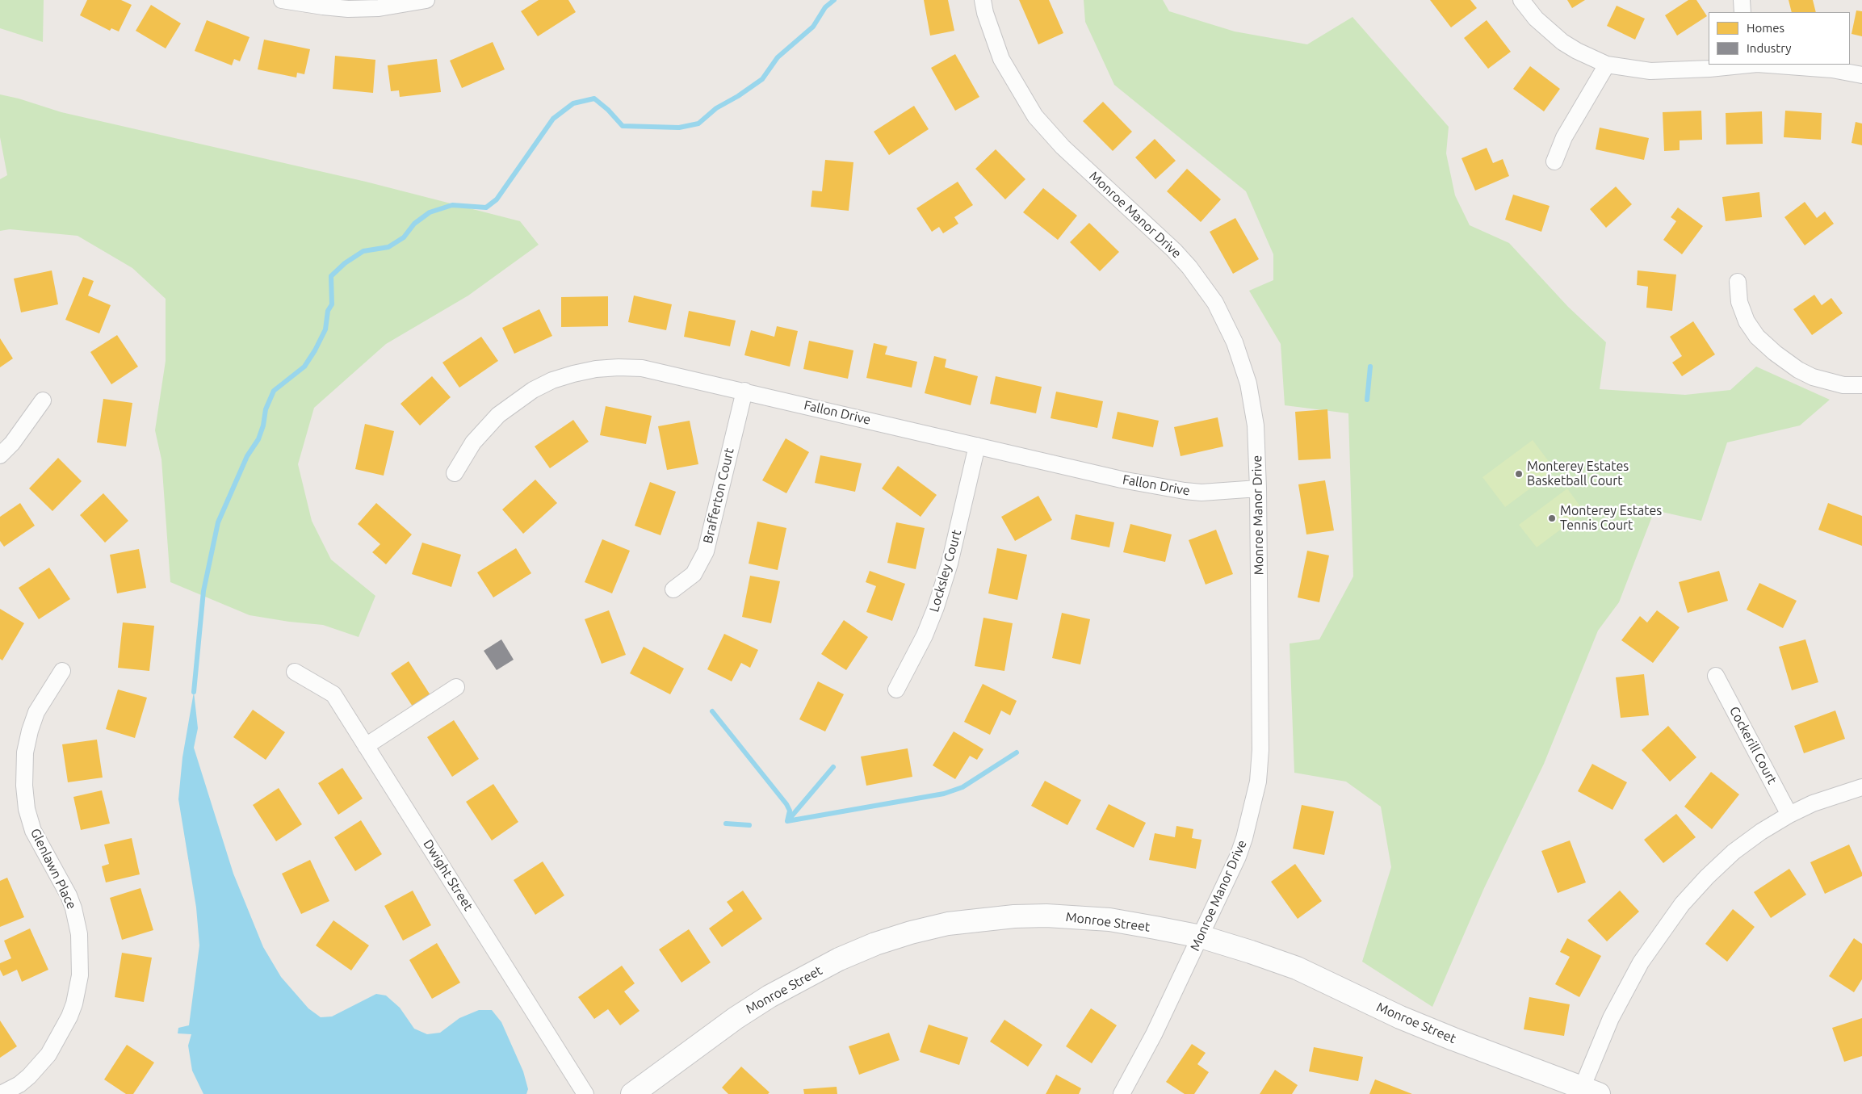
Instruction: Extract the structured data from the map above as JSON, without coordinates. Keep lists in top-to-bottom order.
{
  "streets": {
    "main road": ["Monroe Street"],
    "street": [
      "Monroe Manor Drive",
      "Fallon Drive",
      "Brafferton Court",
      "Locksley Court",
      "Cockerill Court",
      "Glenlawn Place",
      "Dwight Street"
    ]
  },
  "crossings": [
    ["Monroe Manor Drive", "Fallon Drive"],
    ["Monroe Manor Drive", "Monroe Street"],
    ["Fallon Drive", "Brafferton Court"],
    ["Fallon Drive", "Locksley Court"]
  ],
  "places": ["Monterey Estates Basketball Court", "Monterey Estates Tennis Court"],
  "legend": ["Homes", "Industry"]
}
